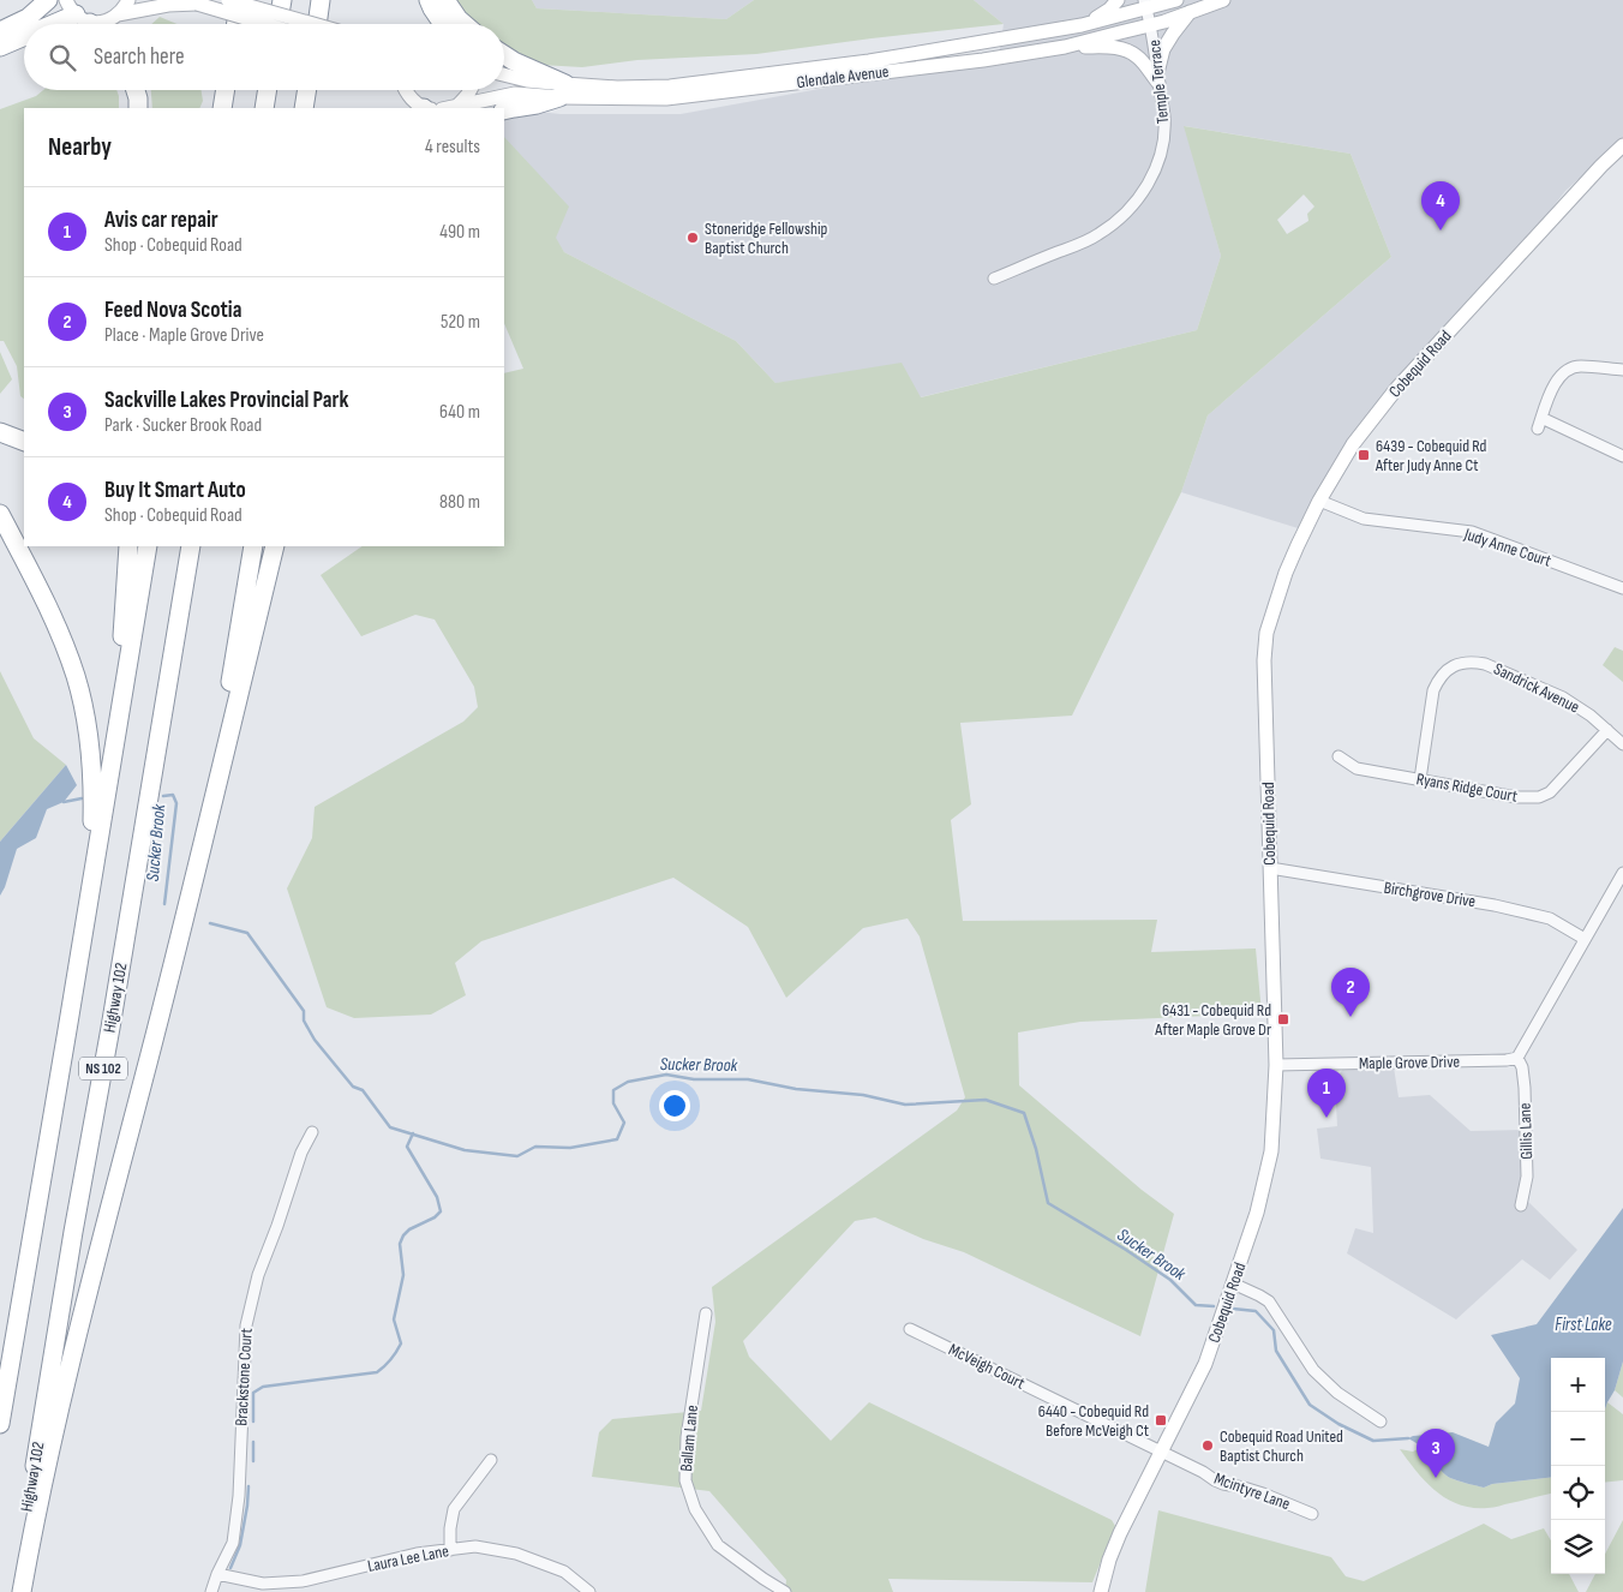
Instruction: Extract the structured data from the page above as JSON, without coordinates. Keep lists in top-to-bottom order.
{
  "streets": {
    "highway": ["Highway 102", "NS 102"],
    "main road": ["Glendale Avenue", "Cobequid Road"],
    "street": [
      "Temple Terrace",
      "Judy Anne Court",
      "Sandrick Avenue",
      "Ryans Ridge Court",
      "Birchgrove Drive",
      "Maple Grove Drive",
      "Gillis Lane",
      "McVeigh Court",
      "Brackstone Court",
      "Ballam Lane",
      "Mcintyre Lane",
      "Laura Lee Lane"
    ]
  },
  "crossings": [
    ["Glendale Avenue", "Temple Terrace"],
    ["Cobequid Road", "Judy Anne Court"],
    ["Cobequid Road", "Birchgrove Drive"],
    ["Cobequid Road", "Maple Grove Drive"],
    ["Cobequid Road", "McVeigh Court"],
    ["Cobequid Road", "Mcintyre Lane"],
    ["Sandrick Avenue", "Ryans Ridge Court"],
    ["Maple Grove Drive", "Gillis Lane"],
    ["McVeigh Court", "Mcintyre Lane"],
    ["Brackstone Court", "Laura Lee Lane"]
  ],
  "water": ["Sucker Brook", "First Lake"],
  "places": {
    "other": ["Stoneridge Fellowship Baptist Church", "Cobequid Road United Baptist Church"],
    "transit": ["6439 - Cobequid Rd After Judy Anne Ct", "6431 - Cobequid Rd After Maple Grove Dr", "6440 - Cobequid Rd Before McVeigh Ct"]
  },
  "page": {
    "search": "Search here",
    "heading": ["Nearby", "4 results"],
    "pins": [
      "4",
      "2",
      "1",
      "3"
    ],
    "list": [
      {
        "mark": "1",
        "name": "Avis car repair",
        "note": "Shop · Cobequid Road",
        "value": "490 m"
      },
      {
        "mark": "2",
        "name": "Feed Nova Scotia",
        "note": "Place · Maple Grove Drive",
        "value": "520 m"
      },
      {
        "mark": "3",
        "name": "Sackville Lakes Provincial Park",
        "note": "Park · Sucker Brook Road",
        "value": "640 m"
      },
      {
        "mark": "4",
        "name": "Buy It Smart Auto",
        "note": "Shop · Cobequid Road",
        "value": "880 m"
      }
    ],
    "map_buttons": ["+", "−"]
  }
}
